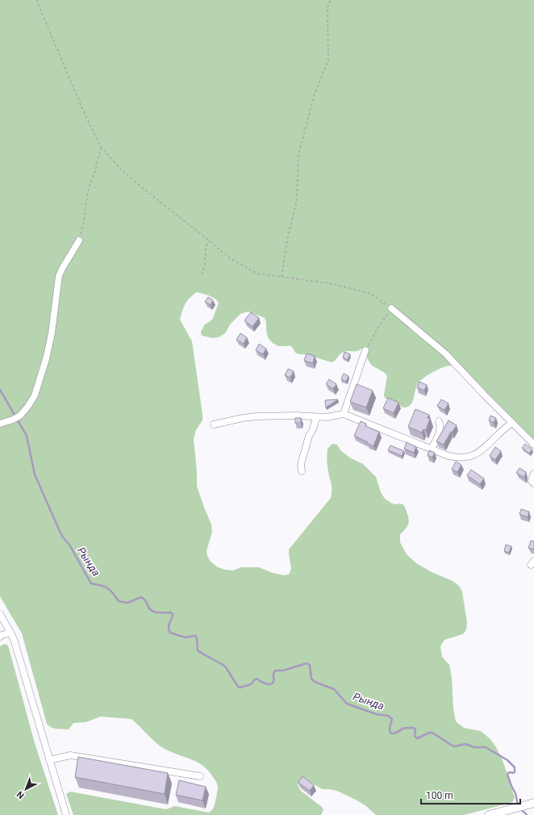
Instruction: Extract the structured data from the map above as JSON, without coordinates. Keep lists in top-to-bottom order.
{
  "water": ["Рында"],
  "scale_bar": "100 m",
  "north": "bottom left"
}
